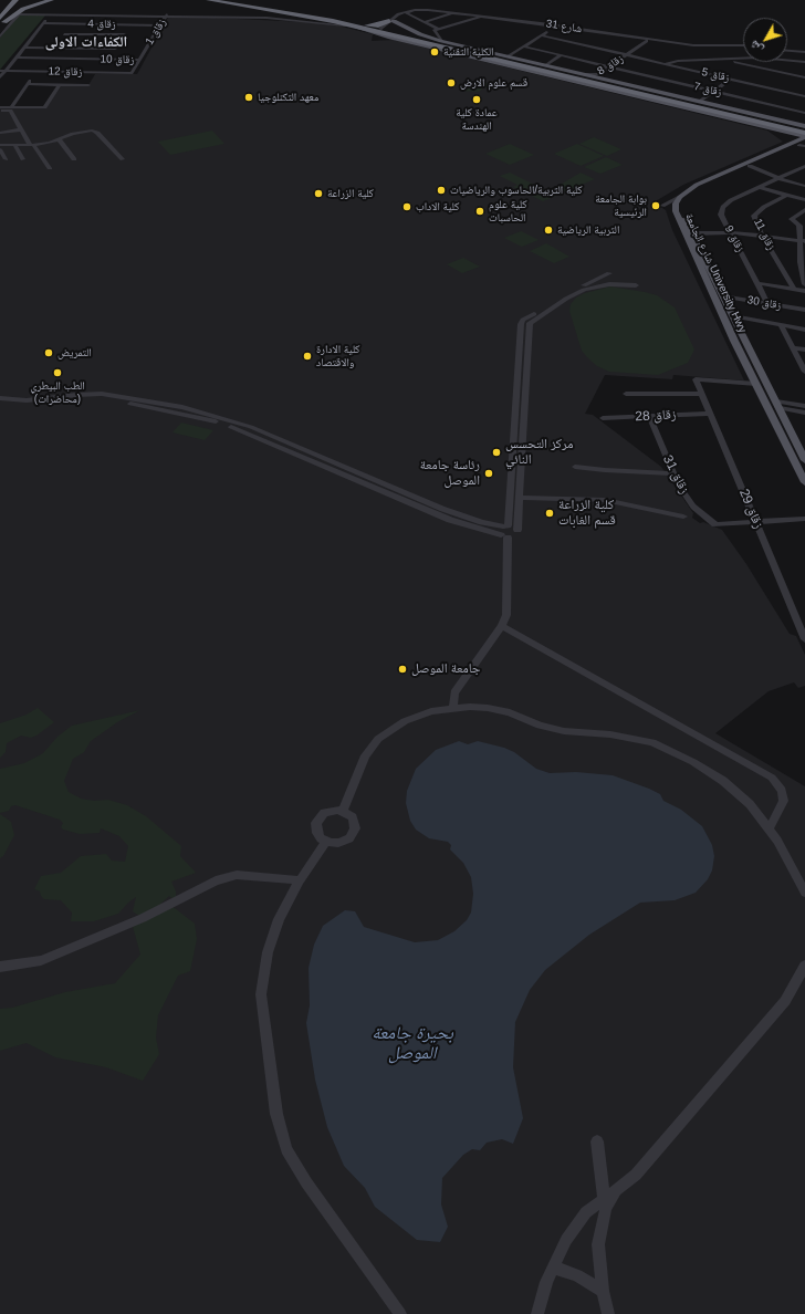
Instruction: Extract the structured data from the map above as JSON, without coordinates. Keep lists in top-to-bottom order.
{
  "streets": {
    "main road": ["شارع الجامعة University Hwy"],
    "street": [
      "زقاق 4",
      "شارع 31",
      "زقاق 1",
      "زقاق 10",
      "زقاق 8",
      "زقاق 12",
      "زقاق 5",
      "زقاق 7",
      "زقاق 11",
      "زقاق 9",
      "زقاق 30",
      "زقاق 28",
      "زقاق 31",
      "زقاق 29"
    ]
  },
  "crossings": [
    ["زقاق 4", "زقاق 1"],
    ["شارع 31", "زقاق 8"],
    ["زقاق 1", "زقاق 10"],
    ["زقاق 1", "زقاق 12"],
    ["زقاق 8", "زقاق 5"],
    ["زقاق 8", "زقاق 7"],
    ["زقاق 9", "زقاق 30"],
    ["شارع الجامعة University Hwy", "زقاق 30"],
    ["شارع الجامعة University Hwy", "زقاق 29"],
    ["زقاق 28", "زقاق 31"],
    ["زقاق 28", "زقاق 29"],
    ["زقاق 31", "زقاق 29"]
  ],
  "districts": ["الكفاءات الاولى"],
  "water": ["بحيرة جامعة الموصل"],
  "places": [
    "الكلية التقنية",
    "قسم علوم الارض",
    "معهد التكنلوجيا",
    "عمادة كلية الهندسة",
    "كلية التربية/الحاسوب والرياضيات",
    "كلية الزراعة",
    "بوابة الجامعة الرئيسية",
    "كلية الاداب",
    "كلية علوم الحاسبات",
    "التربية الرياضية",
    "التمريض",
    "كلية الادارة والاقتصاد",
    "الطب البيطري (محاضرات)",
    "مركز التحسس النائي",
    "رئاسة جامعة الموصل",
    "كلية الزراعة قسم الغابات",
    "جامعة الموصل"
  ],
  "north": "bottom left"
}
